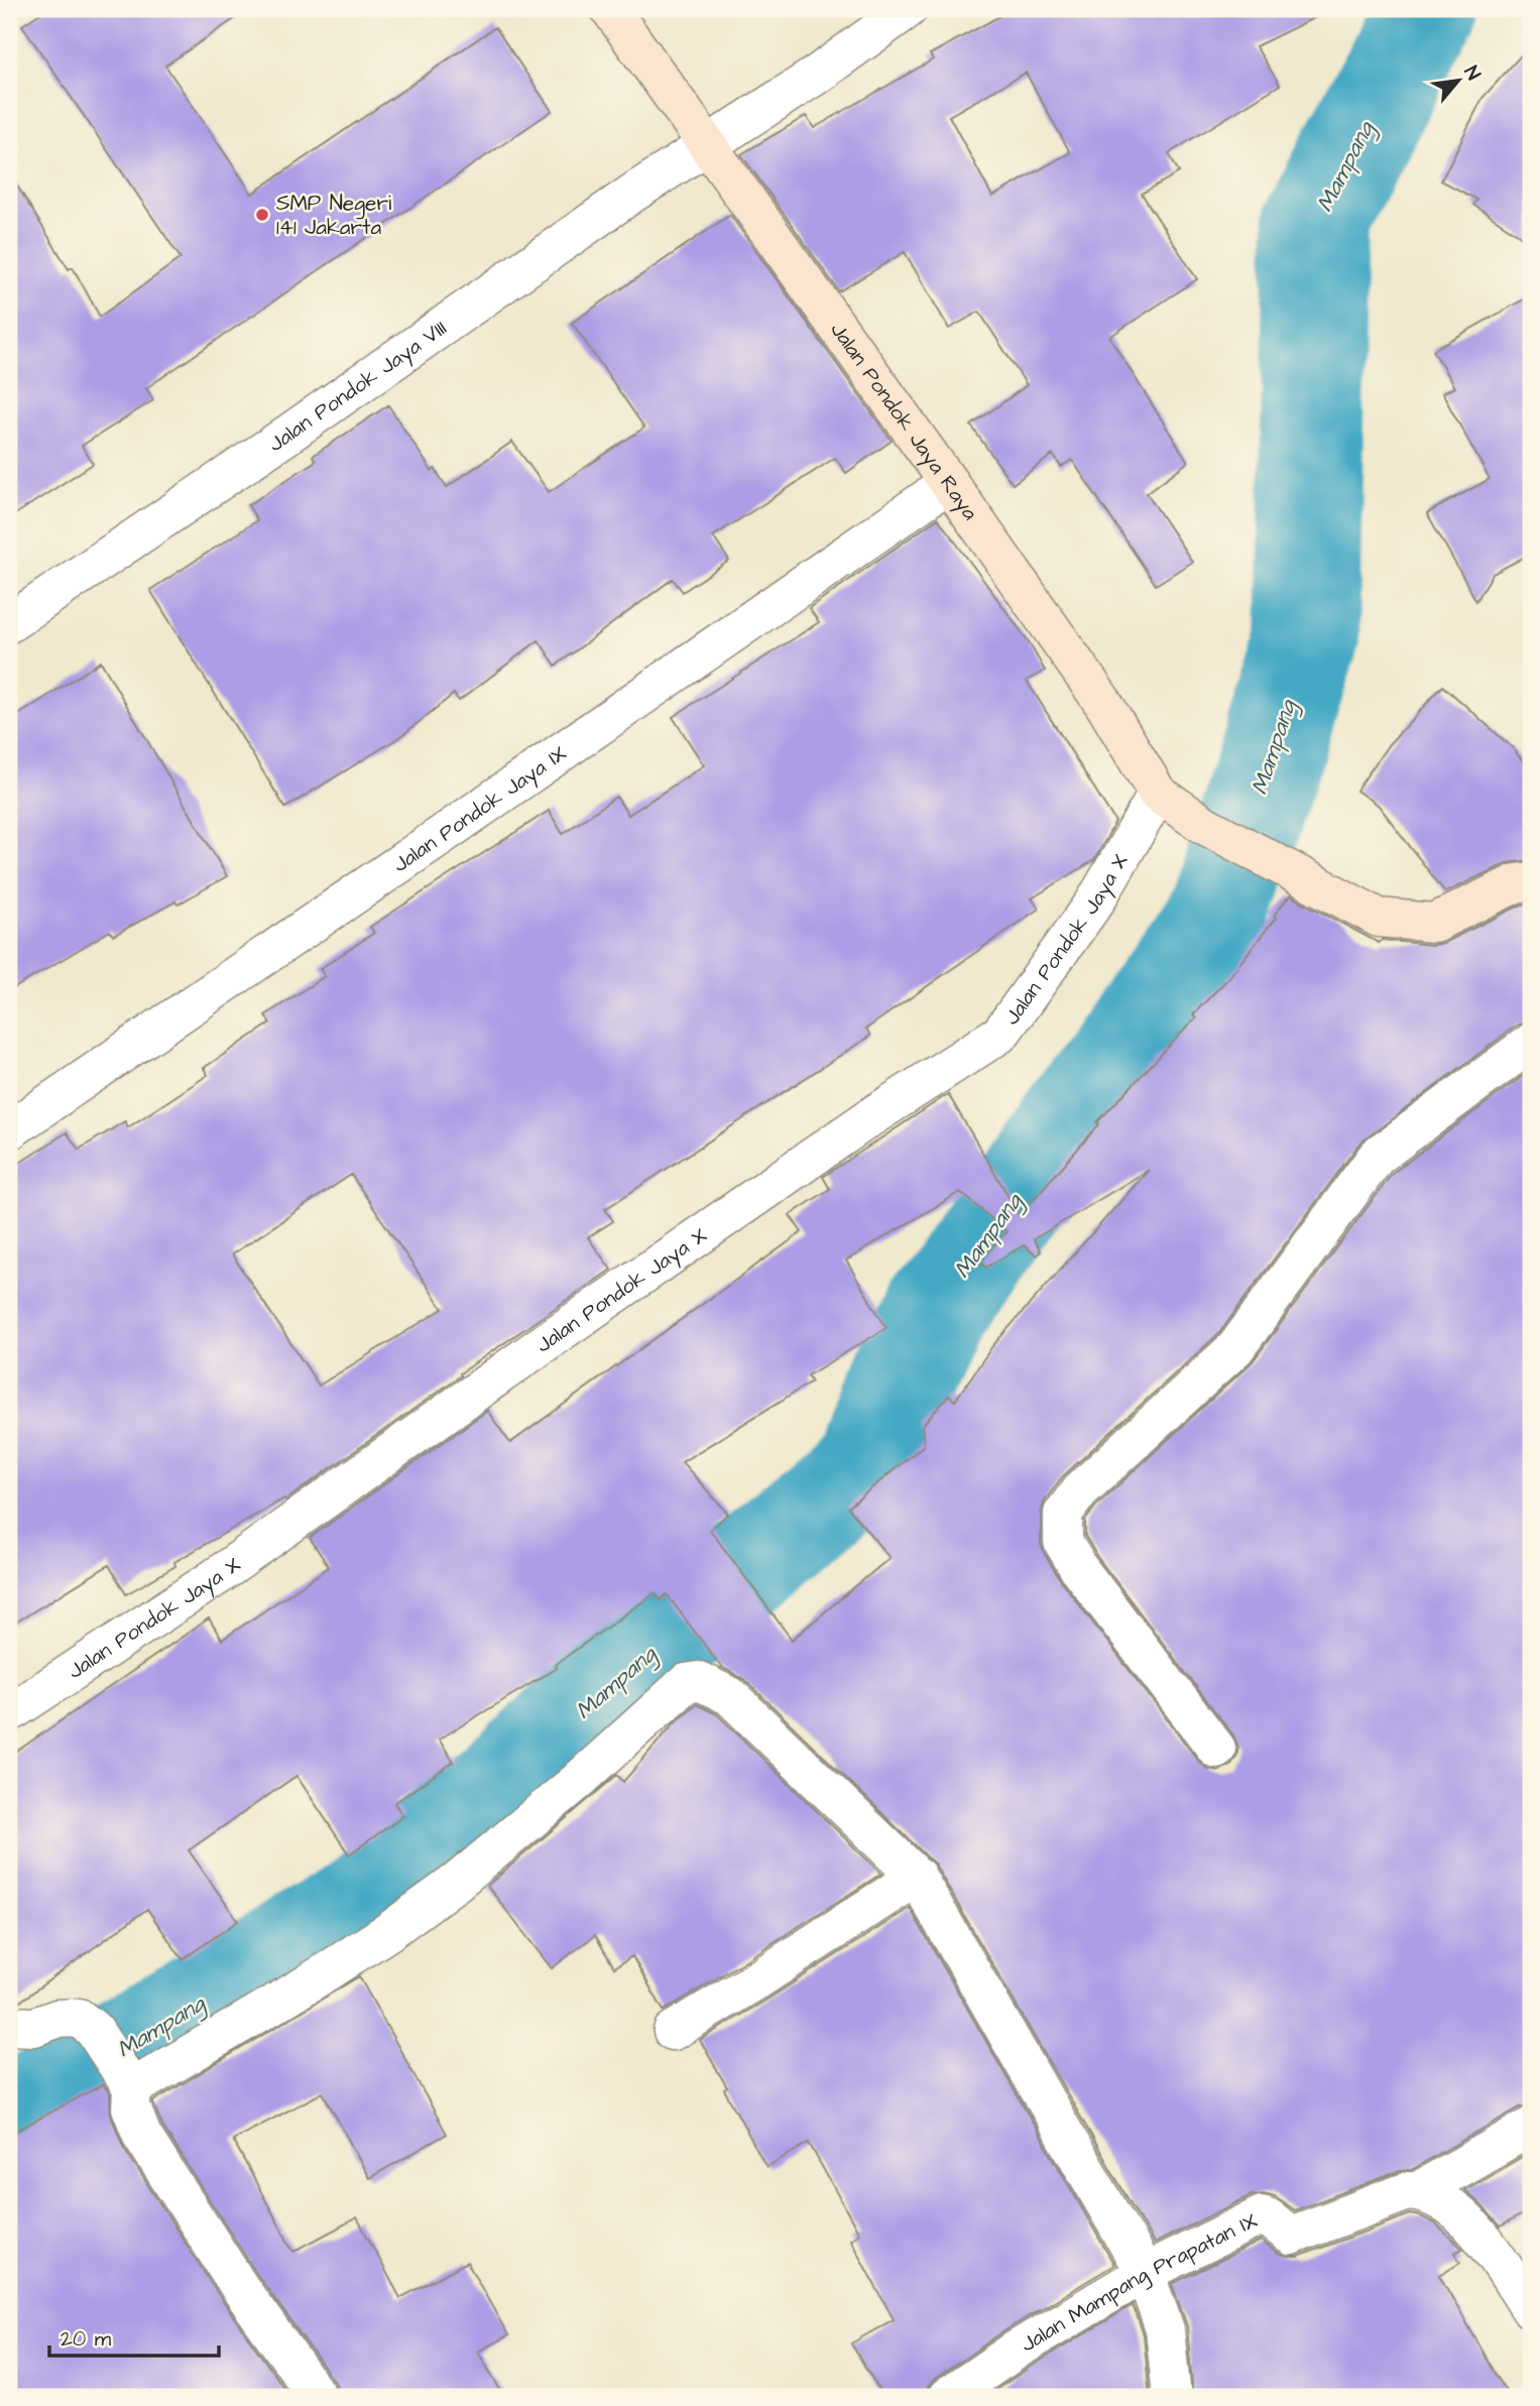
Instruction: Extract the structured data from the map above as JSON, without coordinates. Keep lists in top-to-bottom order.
{
  "streets": {
    "street": [
      "Jalan Pondok Jaya VIII",
      "Jalan Pondok Jaya Raya",
      "Jalan Pondok Jaya IX",
      "Jalan Pondok Jaya X",
      "Jalan Mampang Prapatan IX"
    ]
  },
  "crossings": [
    ["Jalan Pondok Jaya VIII", "Jalan Pondok Jaya Raya"],
    ["Jalan Pondok Jaya Raya", "Jalan Pondok Jaya IX"],
    ["Jalan Pondok Jaya Raya", "Jalan Pondok Jaya X"]
  ],
  "water": ["Mampang"],
  "places": ["SMP Negeri 141 Jakarta"],
  "scale_bar": "20 m",
  "north": "top right"
}
